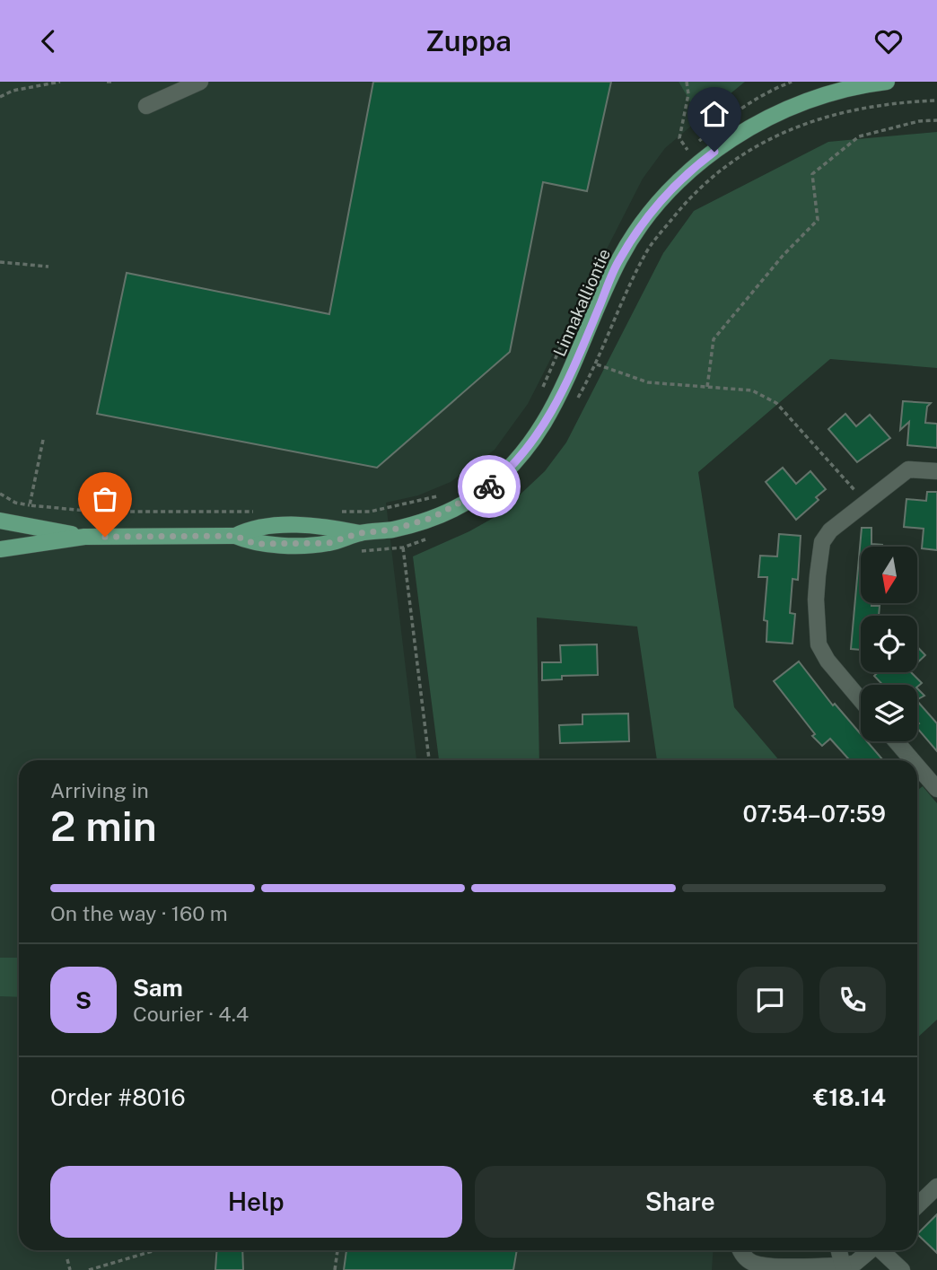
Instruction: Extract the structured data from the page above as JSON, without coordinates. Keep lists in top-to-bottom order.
{
  "streets": {
    "main road": ["Linnakalliontie"]
  },
  "north": "bottom",
  "page": {
    "header": "Zuppa",
    "heading": ["2 min", "Arriving in", "07:54–07:59"],
    "panel": [
      "Sam",
      "Courier · 4.4",
      "Order #8016",
      "€18.14"
    ],
    "bar": "On the way · 160 m",
    "round": "S",
    "buttons": ["Help", "Share"]
  }
}
